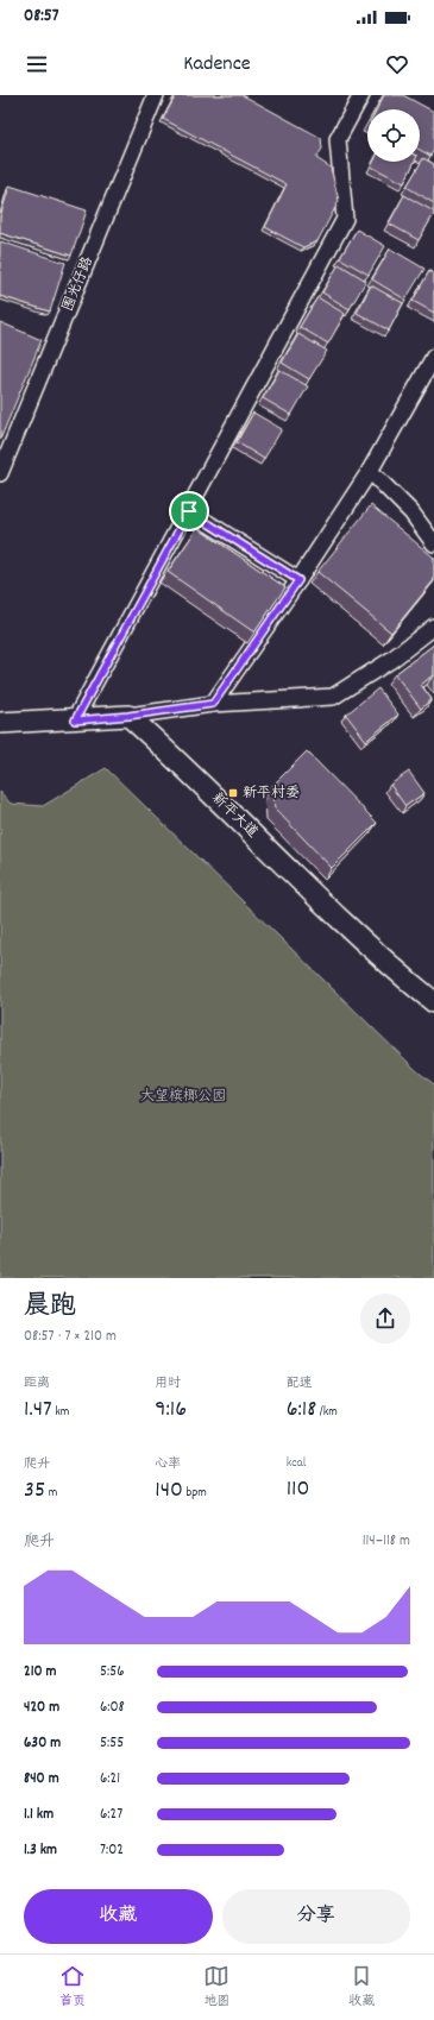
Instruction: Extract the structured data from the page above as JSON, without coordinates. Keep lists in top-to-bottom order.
{
  "streets": {
    "street": ["围光仔路", "新平大道"]
  },
  "parks": ["大望槟榔公园"],
  "places": {
    "transit": ["新平村委"]
  },
  "page": {
    "status": "08:57",
    "header": "Kadence",
    "heading": ["晨跑", "08:57 · 7 × 210 m"],
    "stats": [
      ["距离", "1.47 km"],
      ["用时", "9:16"],
      ["配速", "6:18 /km"],
      ["爬升", "35 m"],
      ["心率", "140 bpm"],
      ["kcal", "110"]
    ],
    "chart": ["爬升", "114–118 m"],
    "list": [
      {
        "name": "210 m",
        "note": "5:56"
      },
      {
        "name": "420 m",
        "note": "6:08"
      },
      {
        "name": "630 m",
        "note": "5:55"
      },
      {
        "name": "840 m",
        "note": "6:21"
      },
      {
        "name": "1.1 km",
        "note": "6:27"
      },
      {
        "name": "1.3 km",
        "note": "7:02"
      }
    ],
    "buttons": ["收藏", "分享"],
    "tabs": ["首页", "地图", "收藏"]
  }
}
